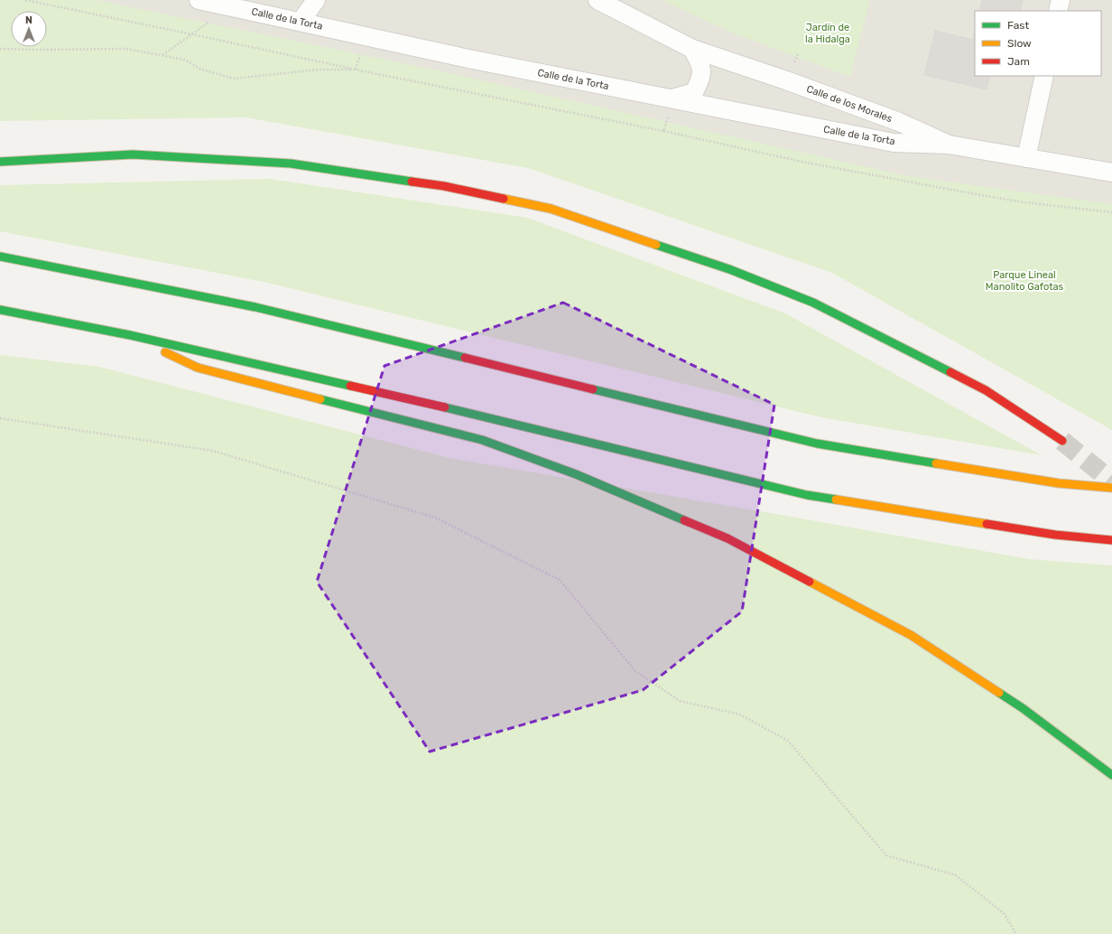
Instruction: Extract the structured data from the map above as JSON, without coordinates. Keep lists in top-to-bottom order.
{
  "streets": {
    "street": ["Calle de la Torta", "Calle de los Morales"]
  },
  "crossings": [
    ["Calle de la Torta", "Calle de los Morales"]
  ],
  "parks": ["Jardín de la Hidalga", "Parque Lineal Manolito Gafotas"],
  "legend": ["Fast", "Slow", "Jam"],
  "north": "top"
}
